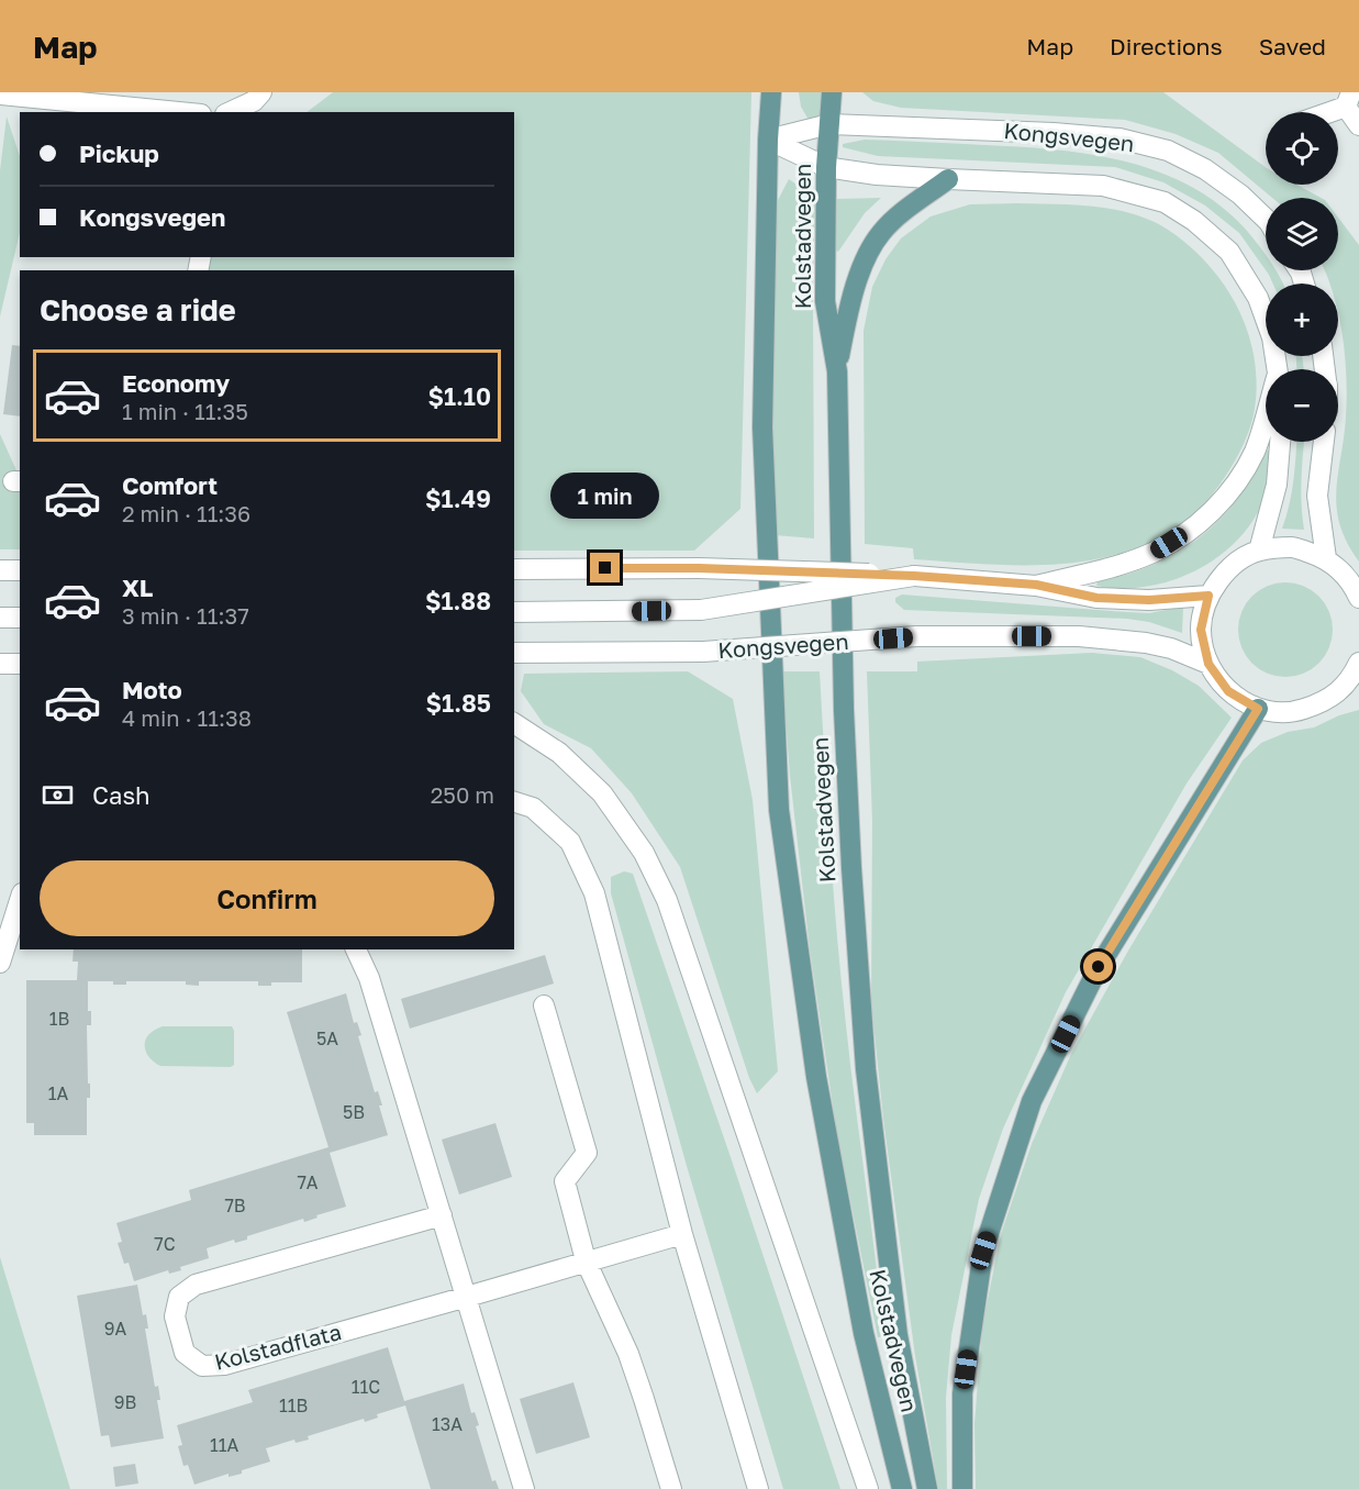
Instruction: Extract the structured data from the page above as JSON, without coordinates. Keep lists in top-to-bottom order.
{
  "streets": {
    "main road": ["Kolstadvegen"],
    "street": ["Kongsvegen", "Kolstadflata"]
  },
  "crossings": [
    ["Kongsvegen", "Kolstadvegen"]
  ],
  "house_numbers": [
    "1B",
    "5A",
    "1A",
    "5B",
    "7A",
    "7B",
    "7C",
    "9A",
    "11C",
    "9B",
    "11B",
    "13A",
    "11A"
  ],
  "page": {
    "header": "Map",
    "nav": ["Map", "Directions", "Saved"],
    "map_buttons": ["+", "−"],
    "banner": ["Pickup", "Kongsvegen"],
    "heading": "Choose a ride",
    "list": [
      {
        "name": "Economy",
        "note": "1 min · 11:35",
        "value": "$1.10"
      },
      {
        "name": "Comfort",
        "note": "2 min · 11:36",
        "value": "$1.49"
      },
      {
        "name": "XL",
        "note": "3 min · 11:37",
        "value": "$1.88"
      },
      {
        "name": "Moto",
        "note": "4 min · 11:38",
        "value": "$1.85"
      }
    ],
    "bubble": "1 min",
    "pay": ["Cash", "250 m"],
    "buttons": "Confirm"
  }
}
